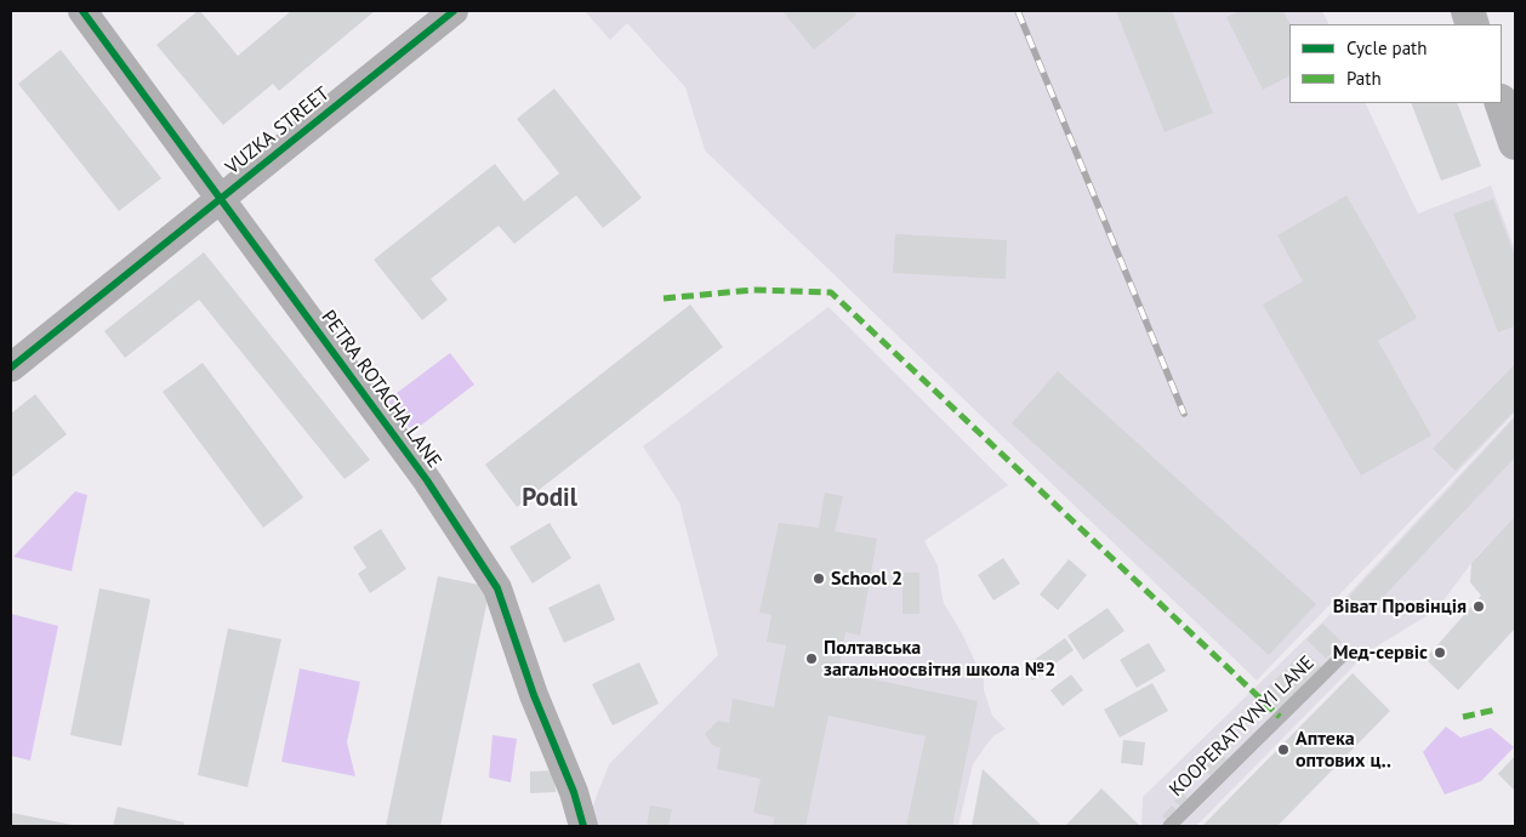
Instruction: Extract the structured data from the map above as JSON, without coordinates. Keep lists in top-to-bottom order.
{
  "streets": {
    "street": ["VUZKA STREET", "PETRA ROTACHA LANE"],
    "lane": ["KOOPERATYVNYI LANE"]
  },
  "crossings": [
    ["VUZKA STREET", "PETRA ROTACHA LANE"]
  ],
  "districts": ["Podil"],
  "places": [
    "School 2",
    "Віват Провінція",
    "Мед-сервіс",
    "Полтавська загальноосвітня школа №2",
    "Аптека оптових ц‥"
  ],
  "legend": ["Cycle path", "Path"]
}
